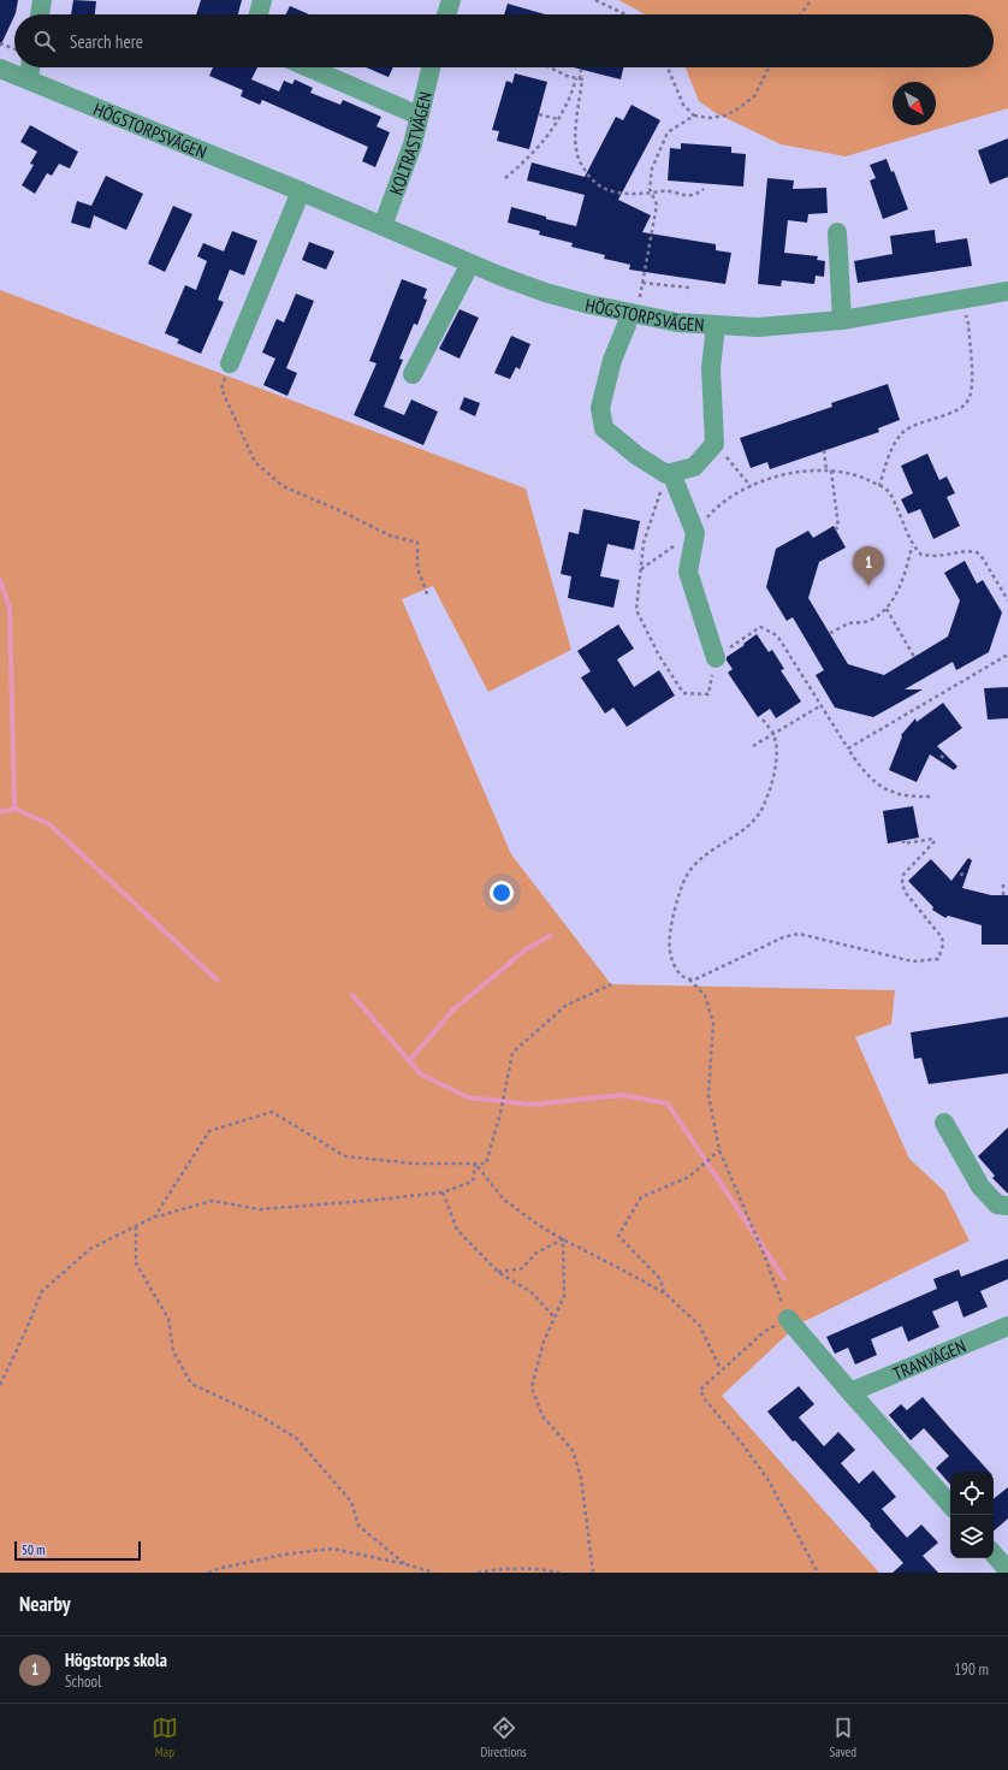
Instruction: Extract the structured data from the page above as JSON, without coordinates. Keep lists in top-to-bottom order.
{
  "streets": {
    "street": ["HÖGSTORPSVÄGEN", "KOLTRASTVÄGEN", "TRANVÄGEN"]
  },
  "crossings": [
    ["HÖGSTORPSVÄGEN", "KOLTRASTVÄGEN"]
  ],
  "scale_bar": "50 m",
  "north": "bottom right",
  "page": {
    "search": "Search here",
    "pins": "1",
    "scale": "50 m",
    "heading": "Nearby",
    "list": [
      {
        "mark": "1",
        "name": "Högstorps skola",
        "note": "School",
        "value": "190 m"
      }
    ],
    "nav": ["Map", "Directions", "Saved"]
  }
}
